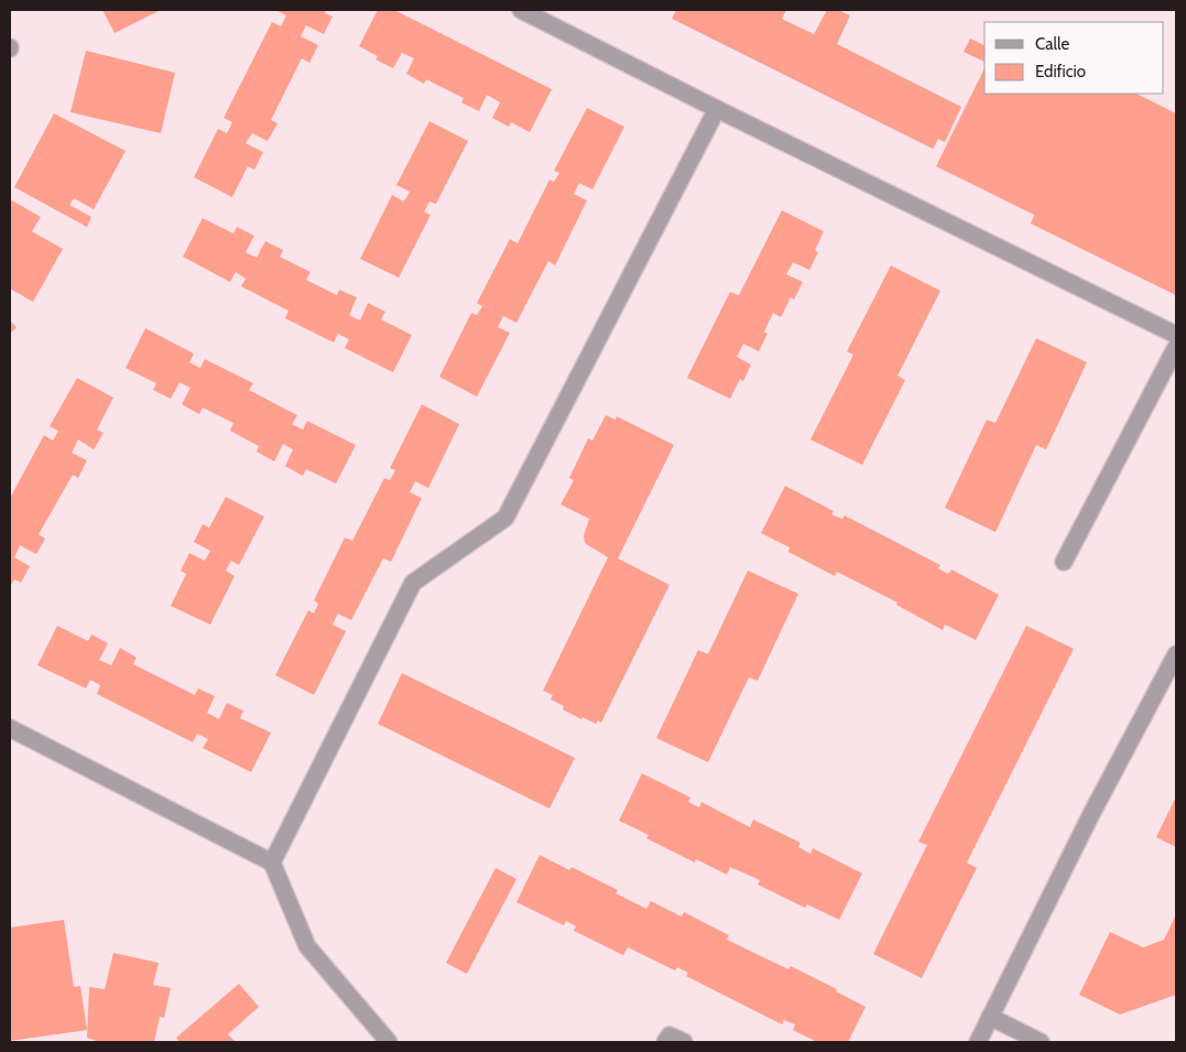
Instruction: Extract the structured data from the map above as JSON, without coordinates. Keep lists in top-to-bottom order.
{
  "legend": ["Calle", "Edificio"]
}
